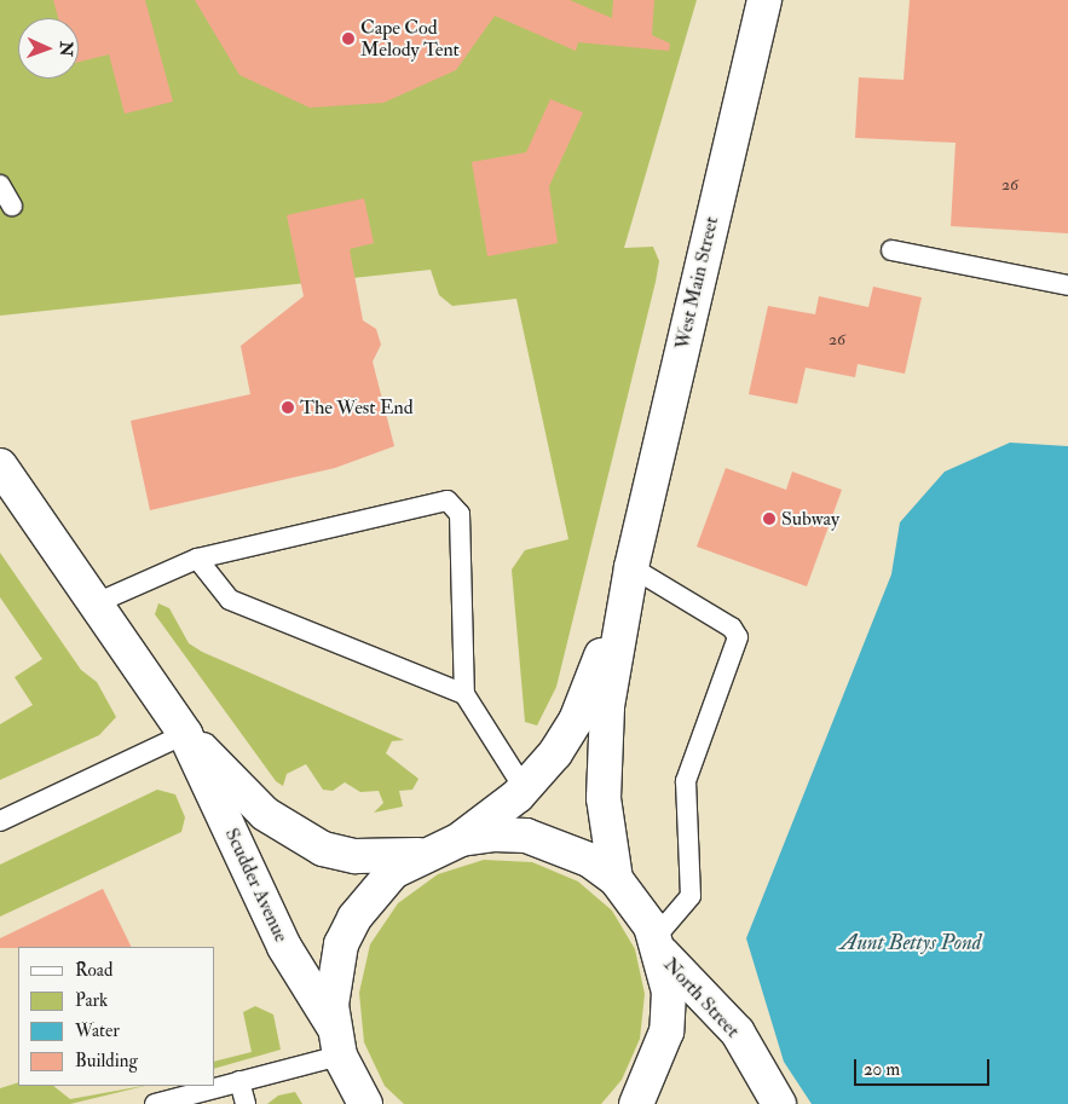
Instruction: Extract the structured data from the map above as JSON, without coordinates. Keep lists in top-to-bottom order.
{
  "streets": {
    "main road": ["West Main Street", "Scudder Avenue", "North Street"]
  },
  "water": ["Aunt Bettys Pond"],
  "places": ["Cape Cod Melody Tent", "The West End", "Subway"],
  "house_numbers": ["26", "26"],
  "legend": [
    "Road",
    "Park",
    "Water",
    "Building"
  ],
  "scale_bar": "20 m",
  "north": "right"
}
